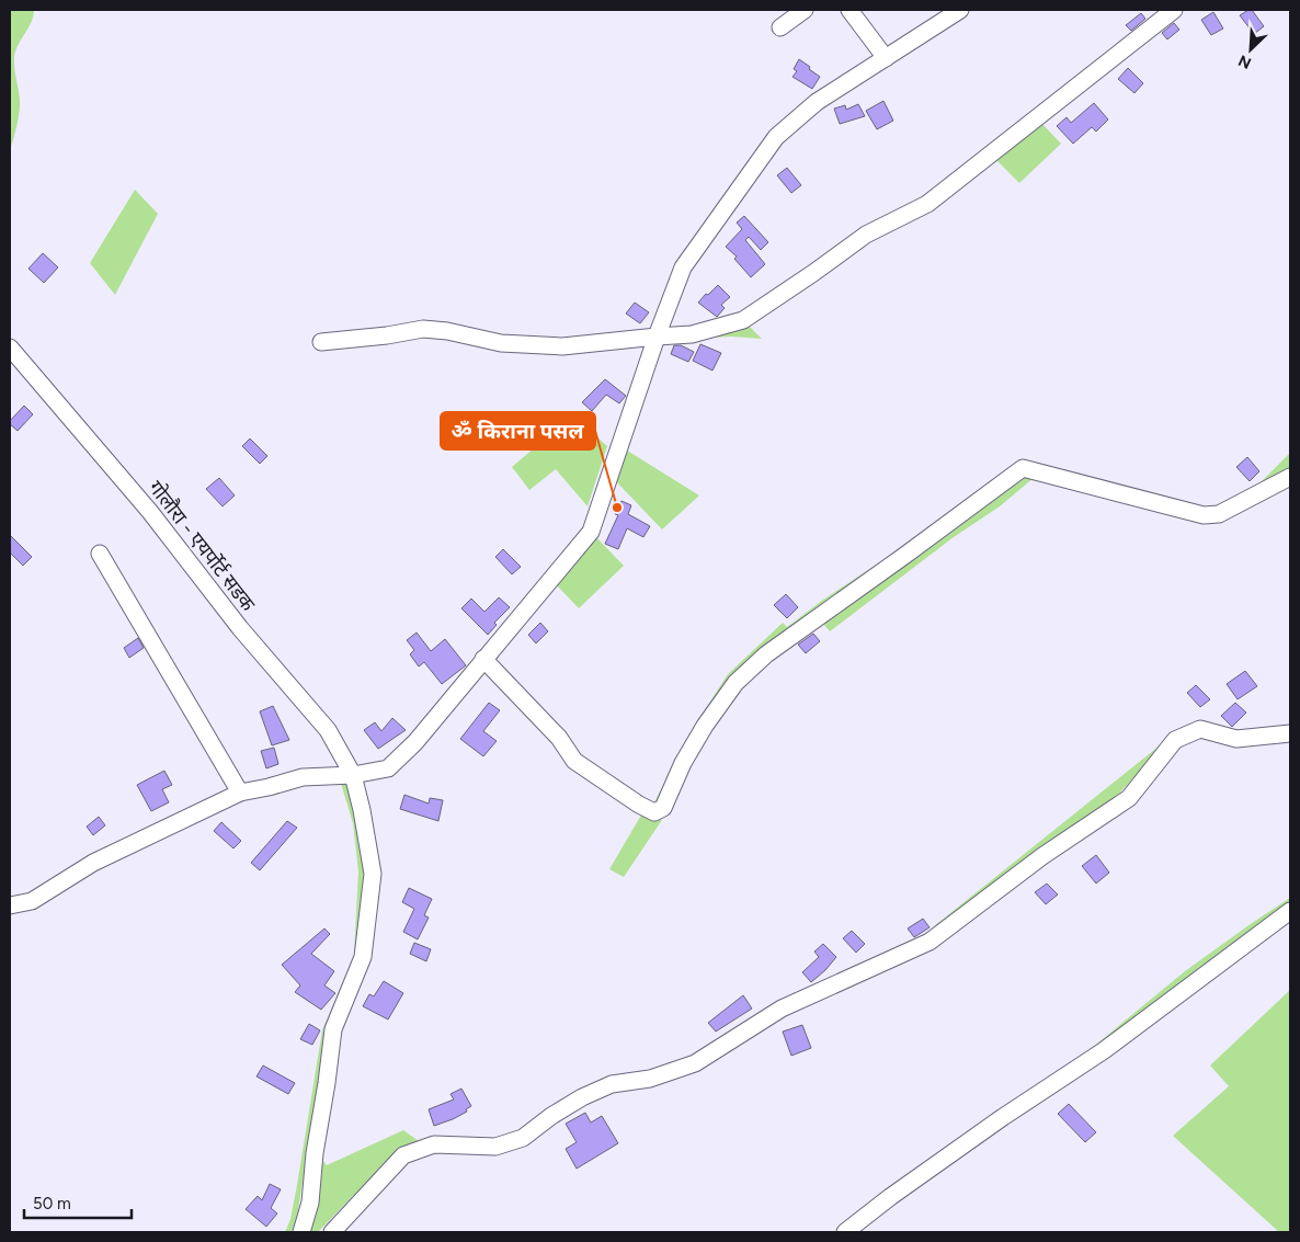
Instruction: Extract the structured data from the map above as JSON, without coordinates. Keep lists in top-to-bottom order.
{
  "streets": {
    "street": ["गोलौरा - एयर्पोर्ट सडक"]
  },
  "places": ["ॐ किराना पसल"],
  "scale_bar": "50 m",
  "north": "bottom left"
}
